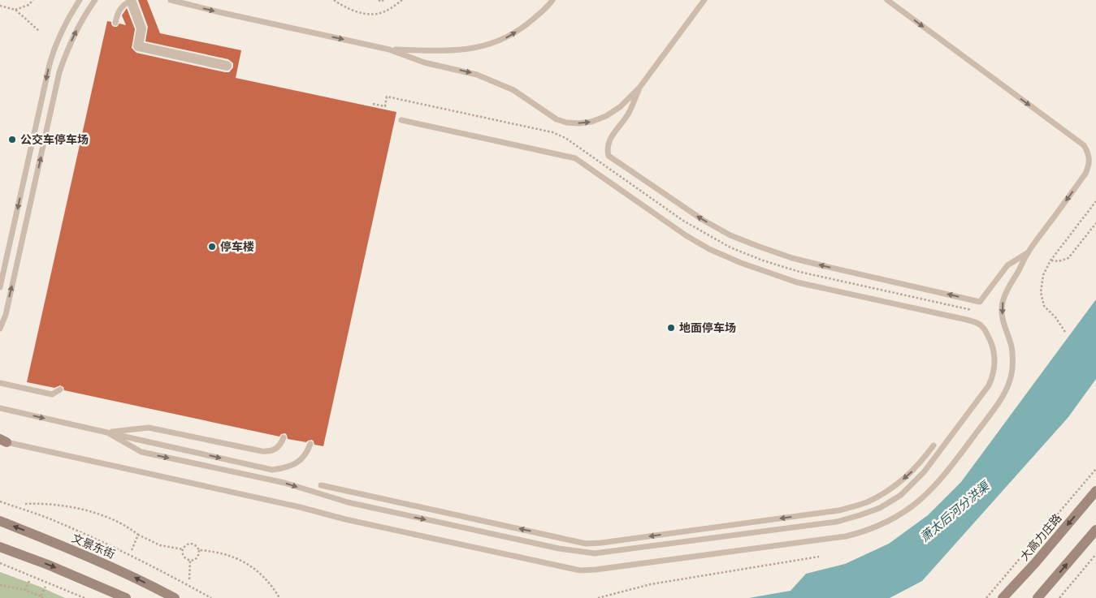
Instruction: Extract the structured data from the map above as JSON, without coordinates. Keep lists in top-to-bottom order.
{
  "streets": {
    "main road": ["大高力庄路", "文景东街"]
  },
  "water": ["萧太后河分洪渠"],
  "places": ["公交车停车场", "停车楼", "地面停车场"]
}
